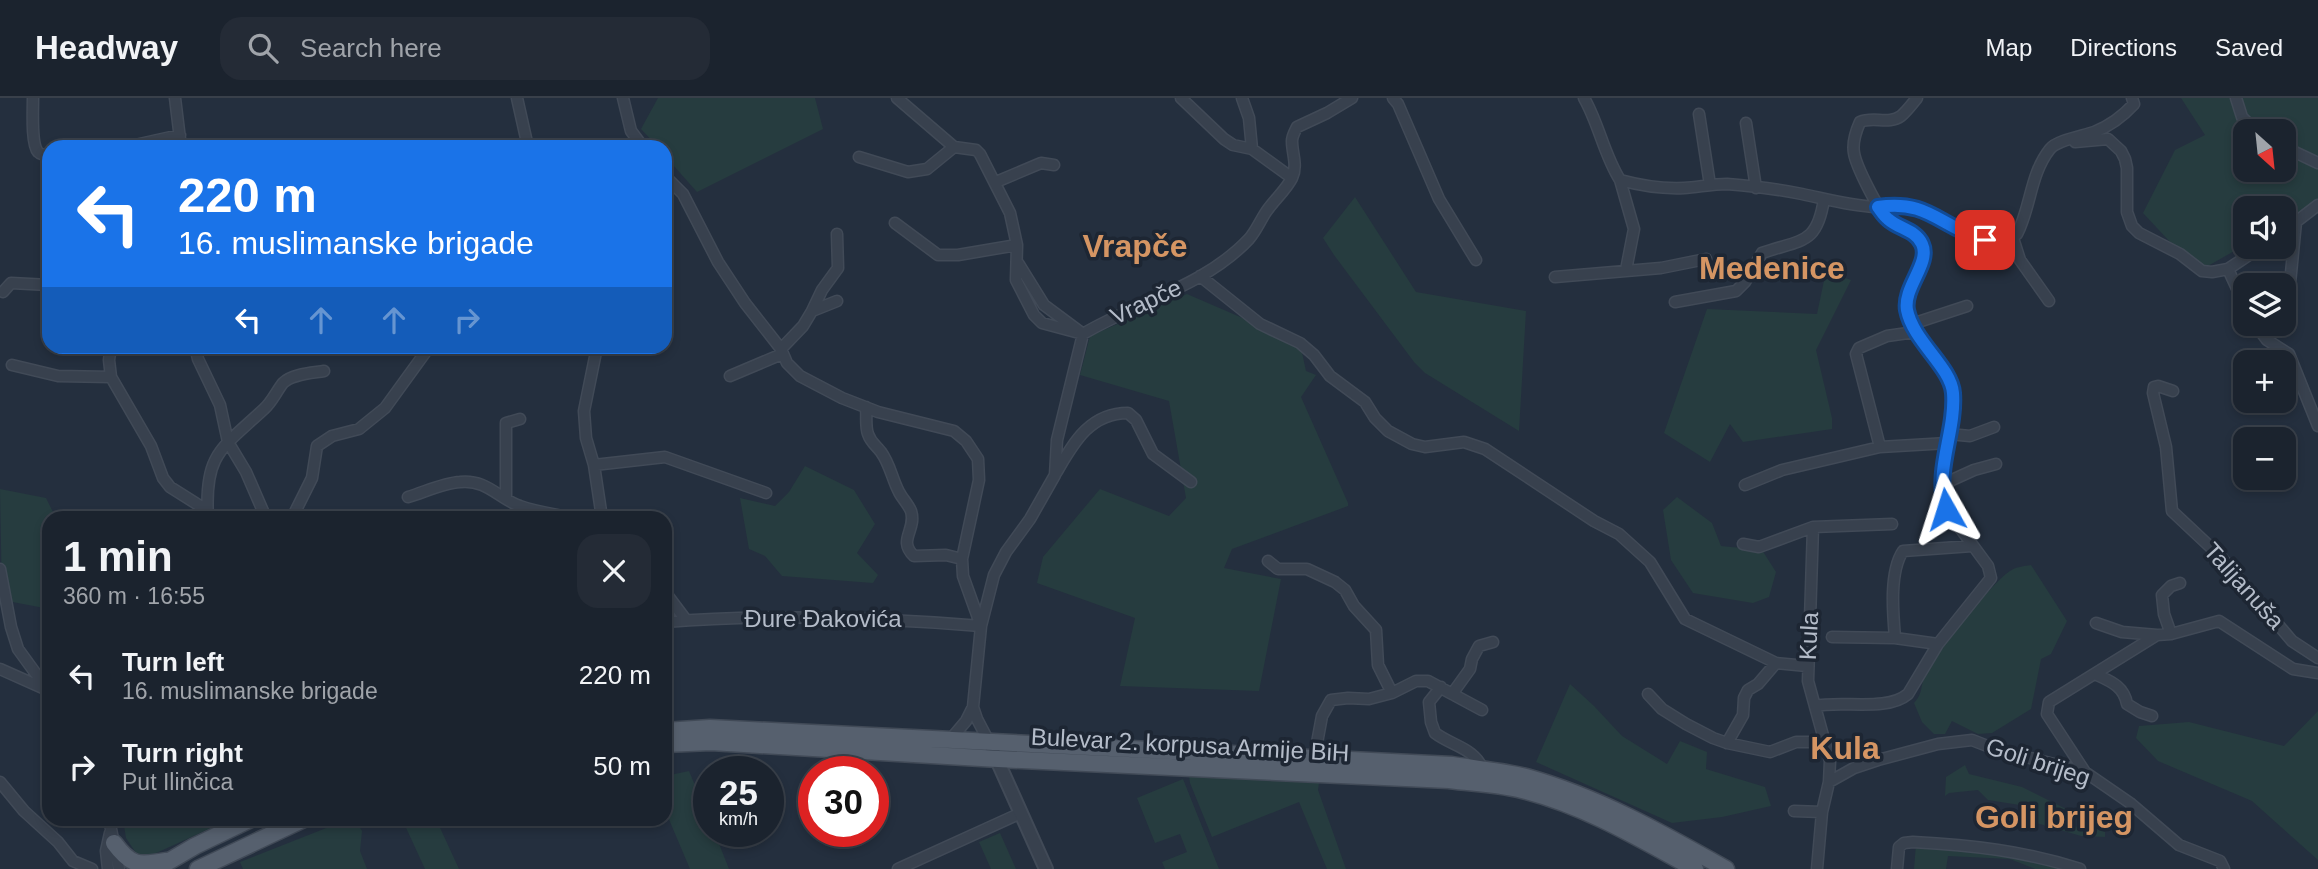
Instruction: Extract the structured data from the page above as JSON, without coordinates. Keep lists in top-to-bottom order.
{
  "streets": {
    "main road": ["Bulevar 2. korpusa Armije BiH"],
    "street": [
      "Vrapče",
      "Talijanuša",
      "Đure Đakovića",
      "Kula",
      "Goli brijeg"
    ]
  },
  "crossings": [
    ["Vrapče", "Đure Đakovića"],
    ["Kula", "Goli brijeg"]
  ],
  "districts": [
    "Vrapče",
    "Medenice",
    "Kula",
    "Goli brijeg"
  ],
  "north": "bottom right",
  "page": {
    "header": "Headway",
    "search": "Search here",
    "nav": ["Map", "Directions", "Saved"],
    "map_buttons": ["+", "−"],
    "turn": ["220 m", "16. muslimanske brigade"],
    "heading": ["1 min", "360 m · 16:55"],
    "list": [
      {
        "name": "Turn left",
        "note": "16. muslimanske brigade",
        "value": "220 m"
      },
      {
        "name": "Turn right",
        "note": "Put Ilinčica",
        "value": "50 m"
      }
    ],
    "speed": "25 km/h",
    "limit": "30"
  }
}
